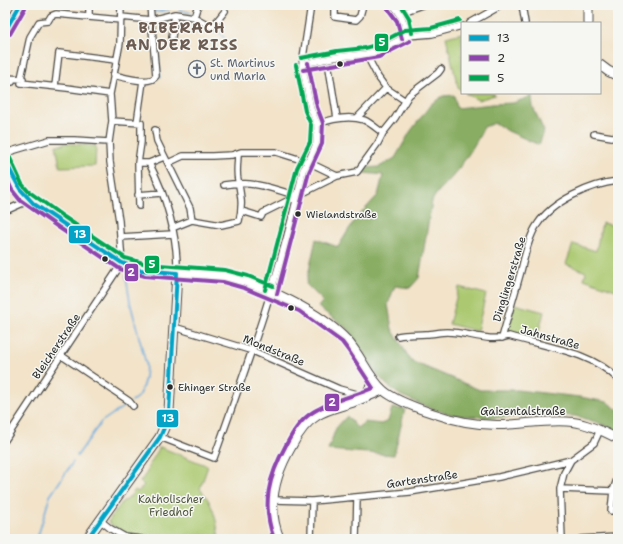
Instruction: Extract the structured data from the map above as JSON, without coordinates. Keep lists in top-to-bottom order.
{
  "streets": {
    "main road": ["Gaisentalstraße"],
    "street": [
      "Dinglingerstraße",
      "Jahnstraße",
      "Bleicherstraße",
      "Mondstraße",
      "Gartenstraße"
    ]
  },
  "crossings": [
    ["Dinglingerstraße", "Jahnstraße"]
  ],
  "districts": ["BIBERACH AN DER RISS"],
  "parks": ["Katholischer Friedhof"],
  "places": {
    "church": ["St. Martinus und Maria"],
    "other": ["Wielandstraße", "Ehinger Straße"]
  },
  "lines": ["transit line 13", "transit line 5", "transit line 2"],
  "legend": ["13", "2", "5"]
}
